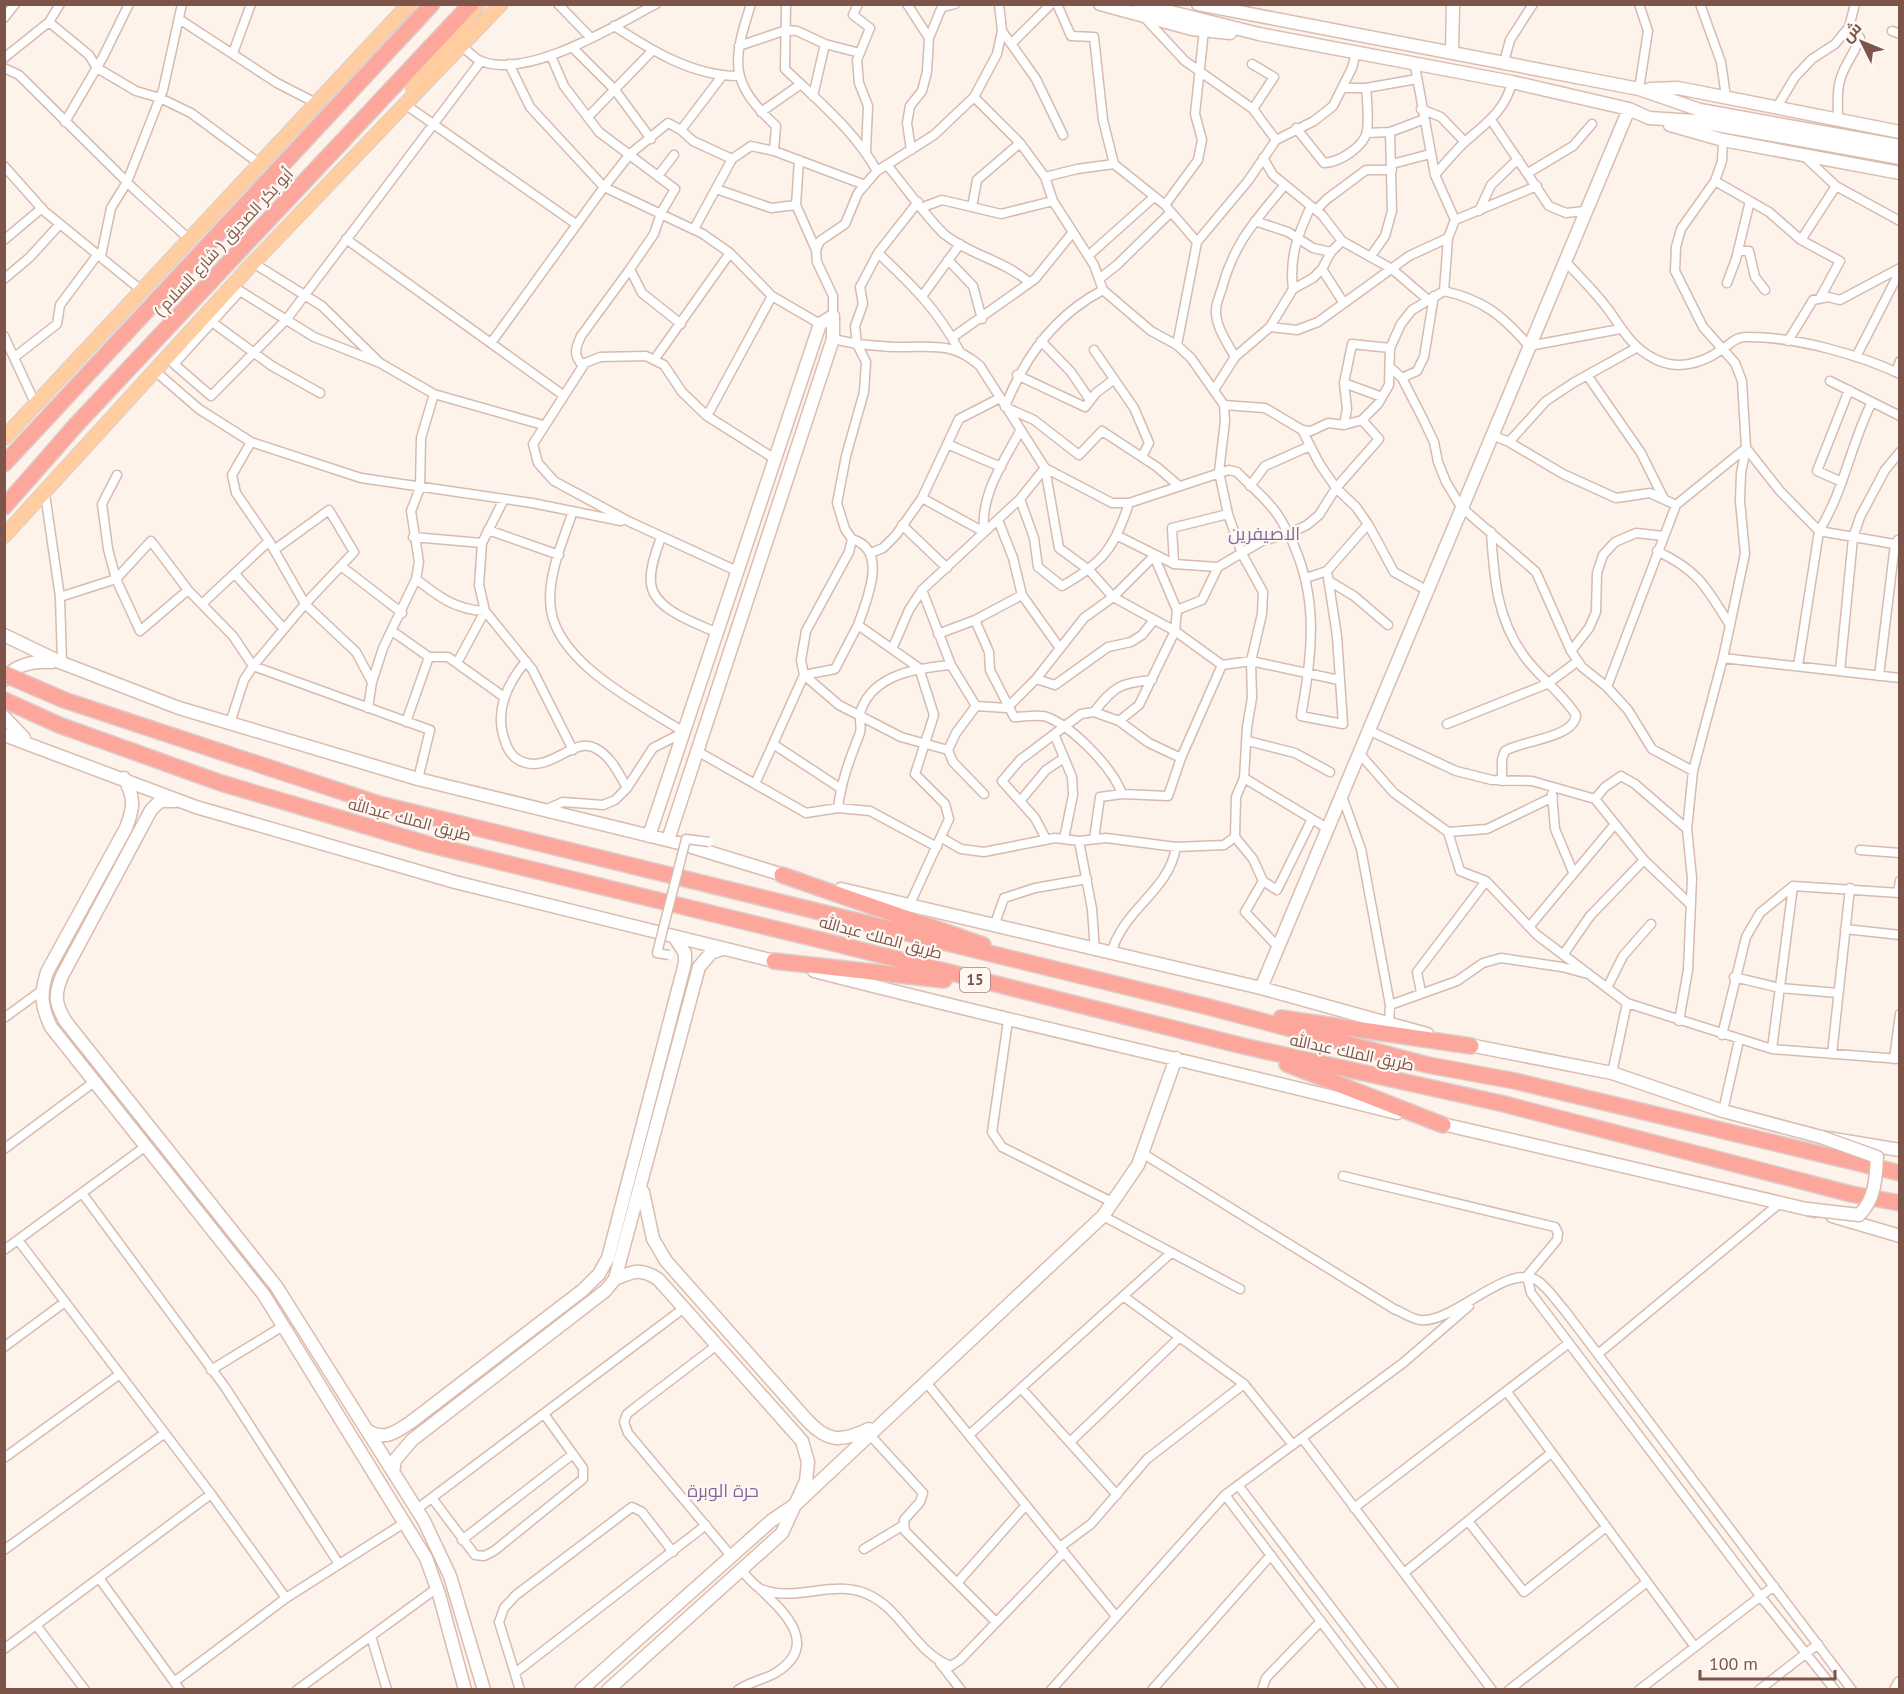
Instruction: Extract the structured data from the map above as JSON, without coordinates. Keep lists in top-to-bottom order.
{
  "streets": {
    "highway": ["( شارع السلام ) أبو بكر الصديق", "طريق الملك عبدالله", "15"]
  },
  "districts": ["الاصيفرين", "حرة الوبرة"],
  "scale_bar": "100 m",
  "north": "top left"
}
